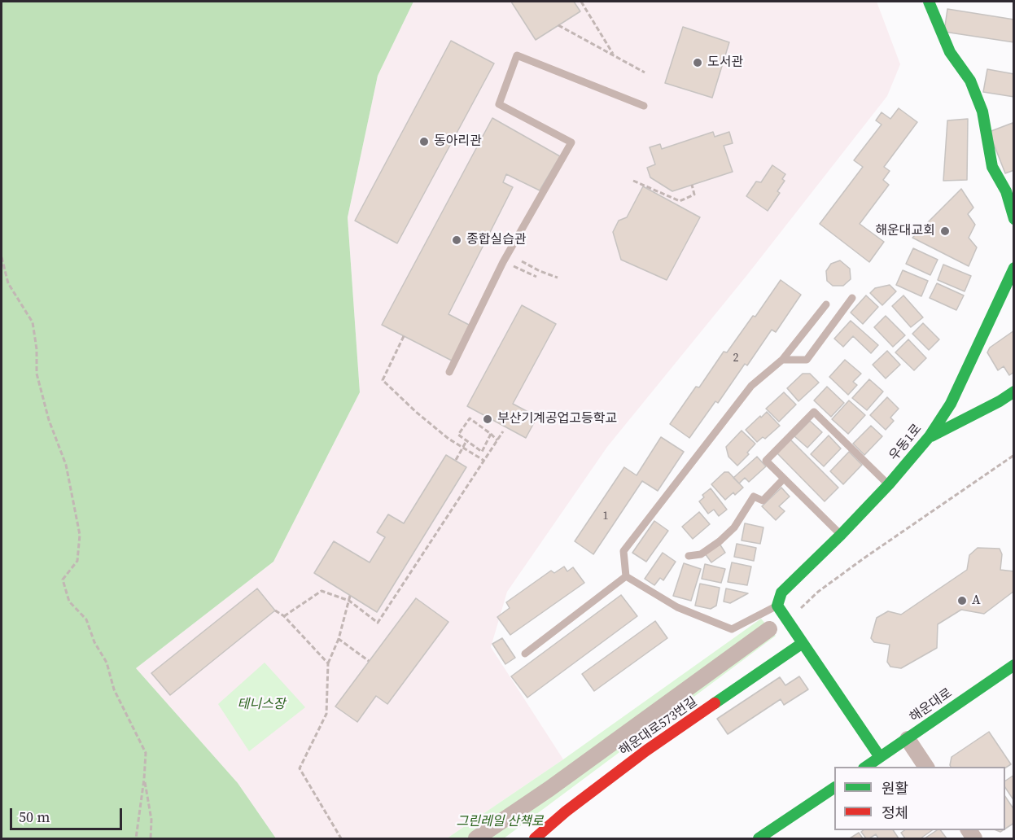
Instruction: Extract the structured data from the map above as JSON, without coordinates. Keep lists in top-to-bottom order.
{
  "streets": {
    "street": ["우동1로", "해운대로", "해운대로573번길"]
  },
  "parks": ["테니스장", "그린레일 산책로"],
  "places": [
    "도서관",
    "동아리관",
    "해운대교회",
    "종합실습관",
    "부산기계공업고등학교",
    "A"
  ],
  "house_numbers": ["2", "1"],
  "legend": ["원활", "정체"],
  "scale_bar": "50 m"
}
